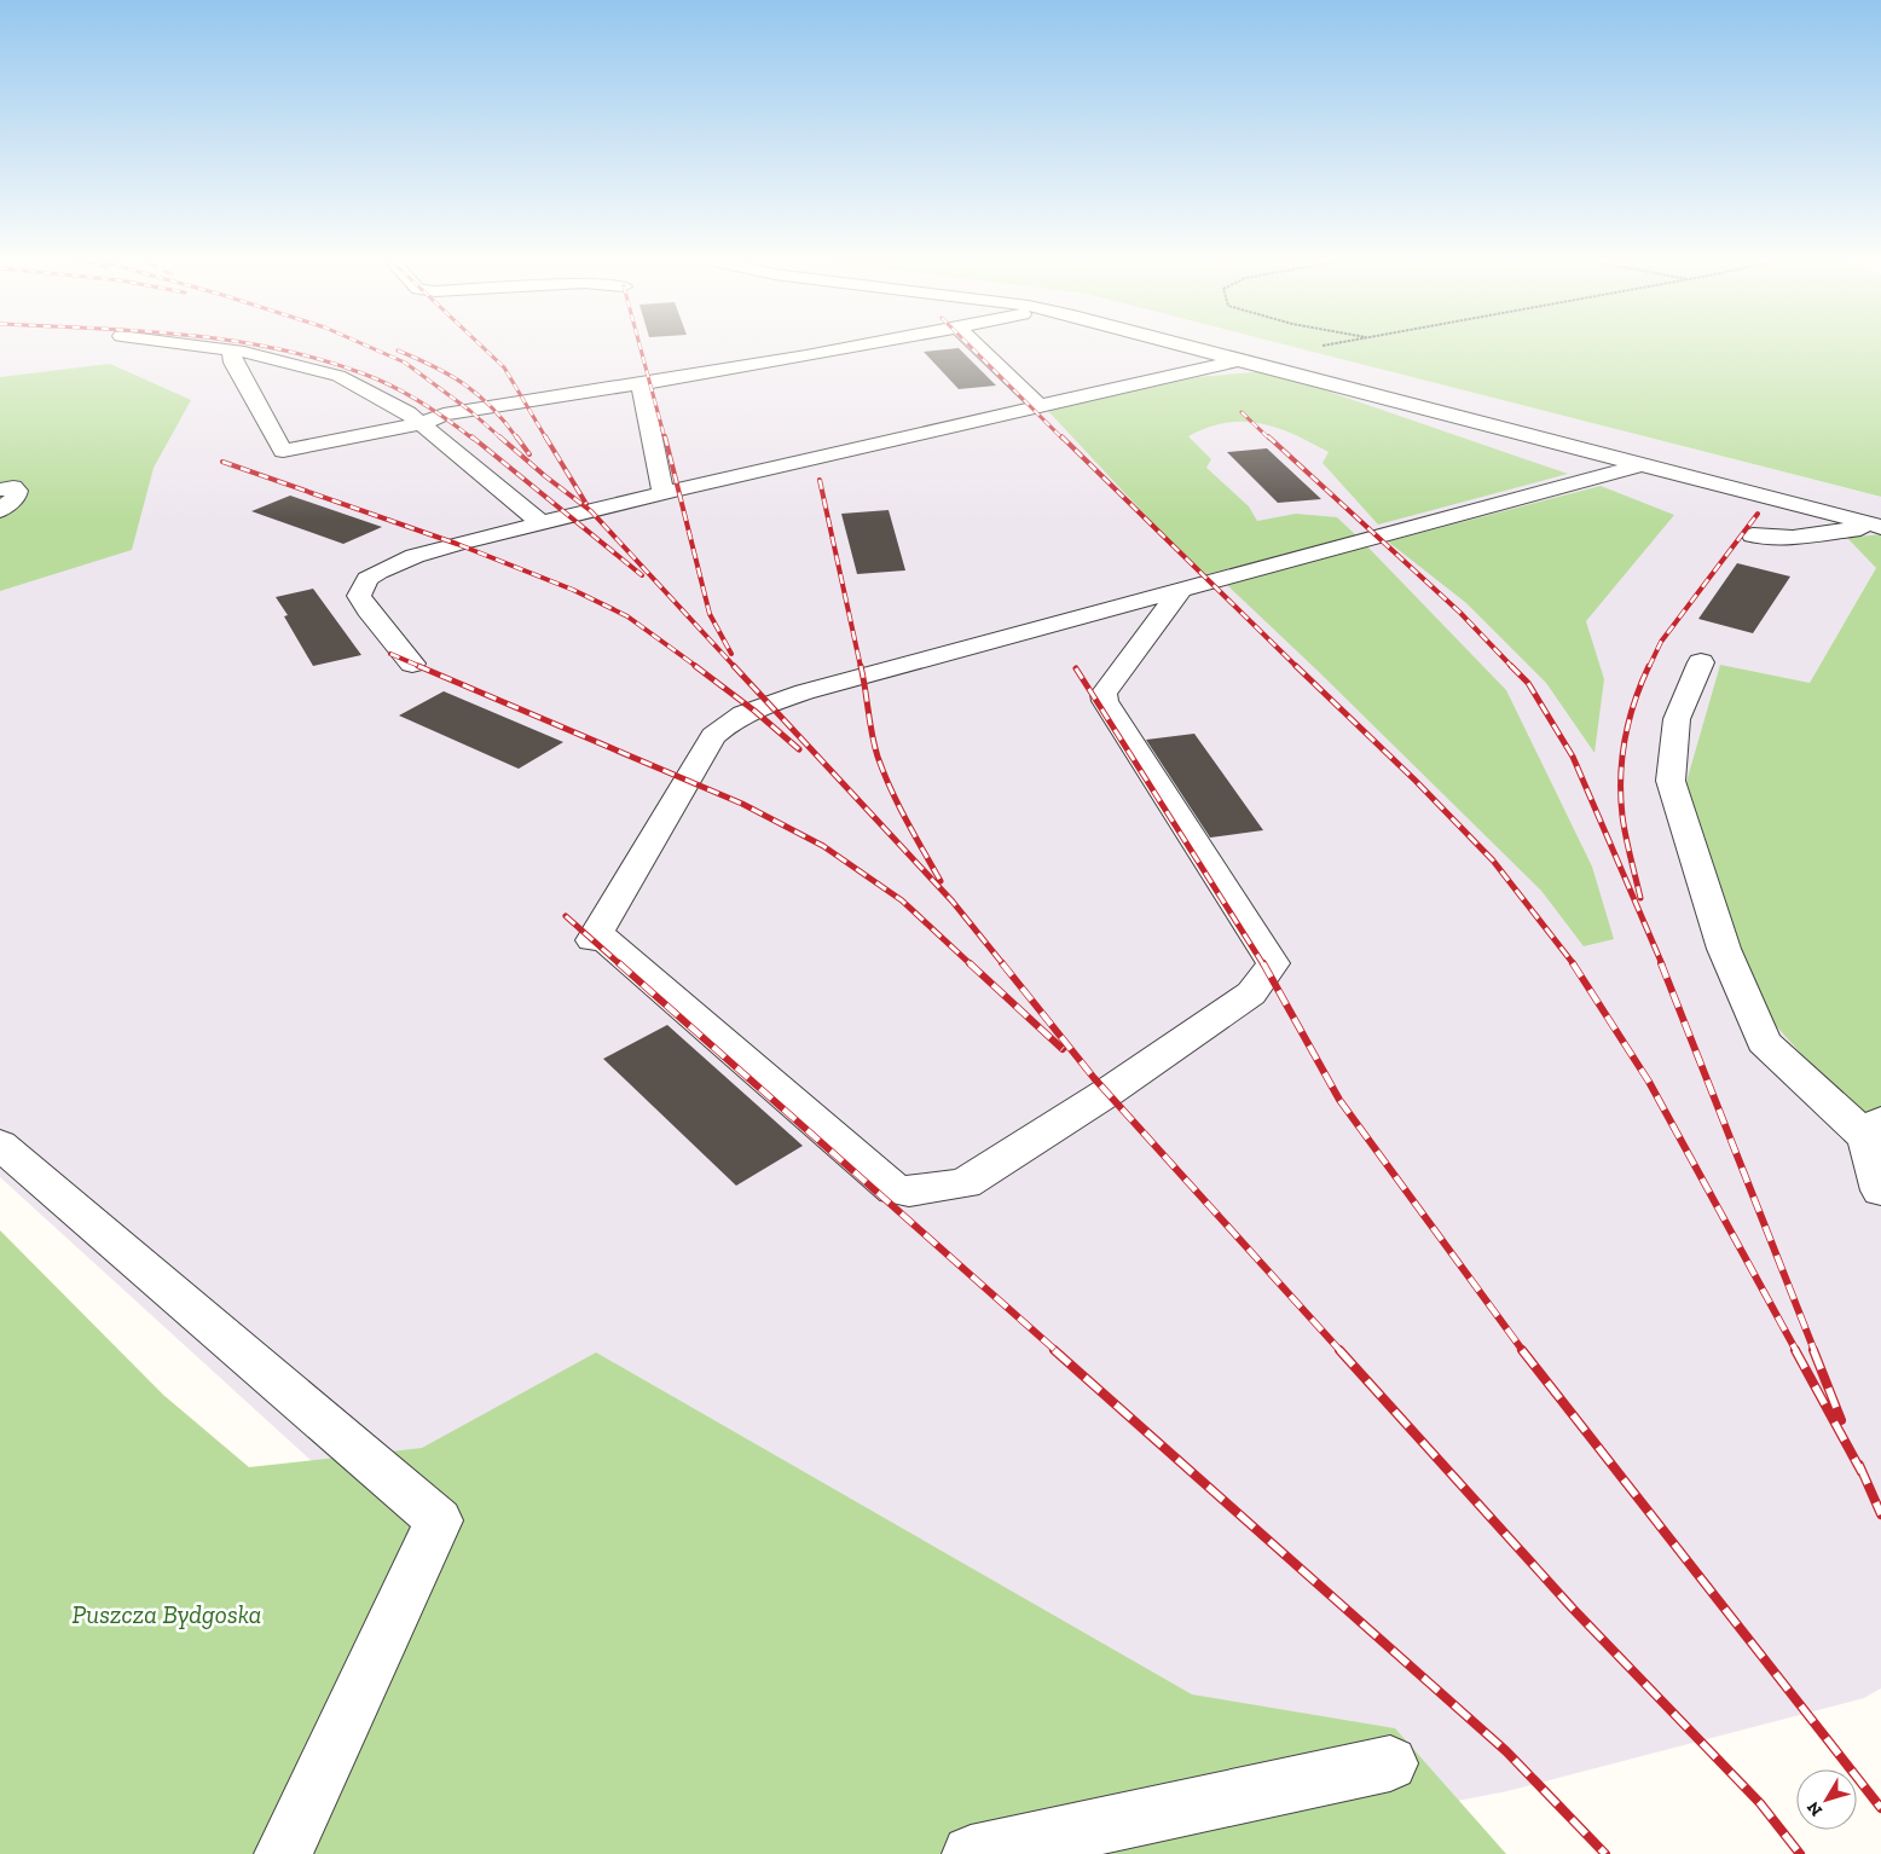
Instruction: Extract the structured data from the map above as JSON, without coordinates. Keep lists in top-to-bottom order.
{
  "parks": ["Puszcza Bydgoska"],
  "north": "bottom left"
}
